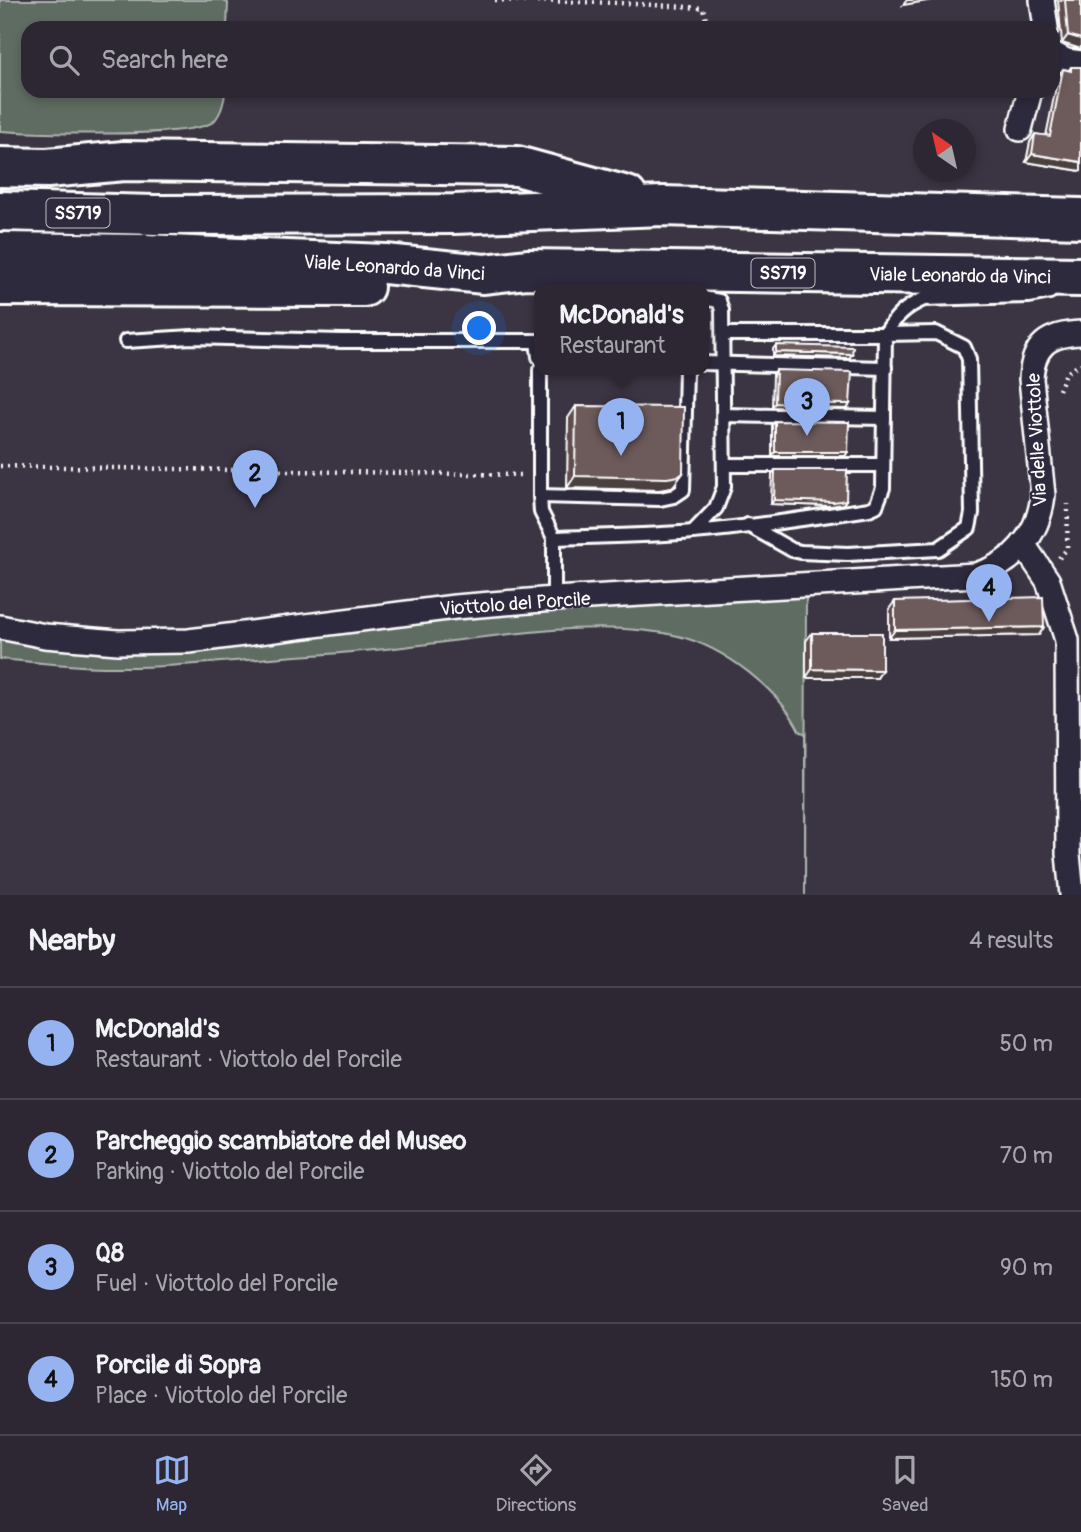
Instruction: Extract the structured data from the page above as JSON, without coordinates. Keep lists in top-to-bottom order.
{
  "streets": {
    "highway": ["SS719", "Viale Leonardo da Vinci"],
    "street": ["Via delle Viottole", "Viottolo del Porcile"]
  },
  "crossings": [
    ["Via delle Viottole", "Viottolo del Porcile"]
  ],
  "north": "top left",
  "page": {
    "search": "Search here",
    "popup": ["McDonald's", "Restaurant"],
    "pins": [
      "3",
      "1",
      "2",
      "4"
    ],
    "heading": ["Nearby", "4 results"],
    "list": [
      {
        "mark": "1",
        "name": "McDonald's",
        "note": "Restaurant · Viottolo del Porcile",
        "value": "50 m"
      },
      {
        "mark": "2",
        "name": "Parcheggio scambiatore del Museo",
        "note": "Parking · Viottolo del Porcile",
        "value": "70 m"
      },
      {
        "mark": "3",
        "name": "Q8",
        "note": "Fuel · Viottolo del Porcile",
        "value": "90 m"
      },
      {
        "mark": "4",
        "name": "Porcile di Sopra",
        "note": "Place · Viottolo del Porcile",
        "value": "150 m"
      }
    ],
    "nav": ["Map", "Directions", "Saved"]
  }
}
